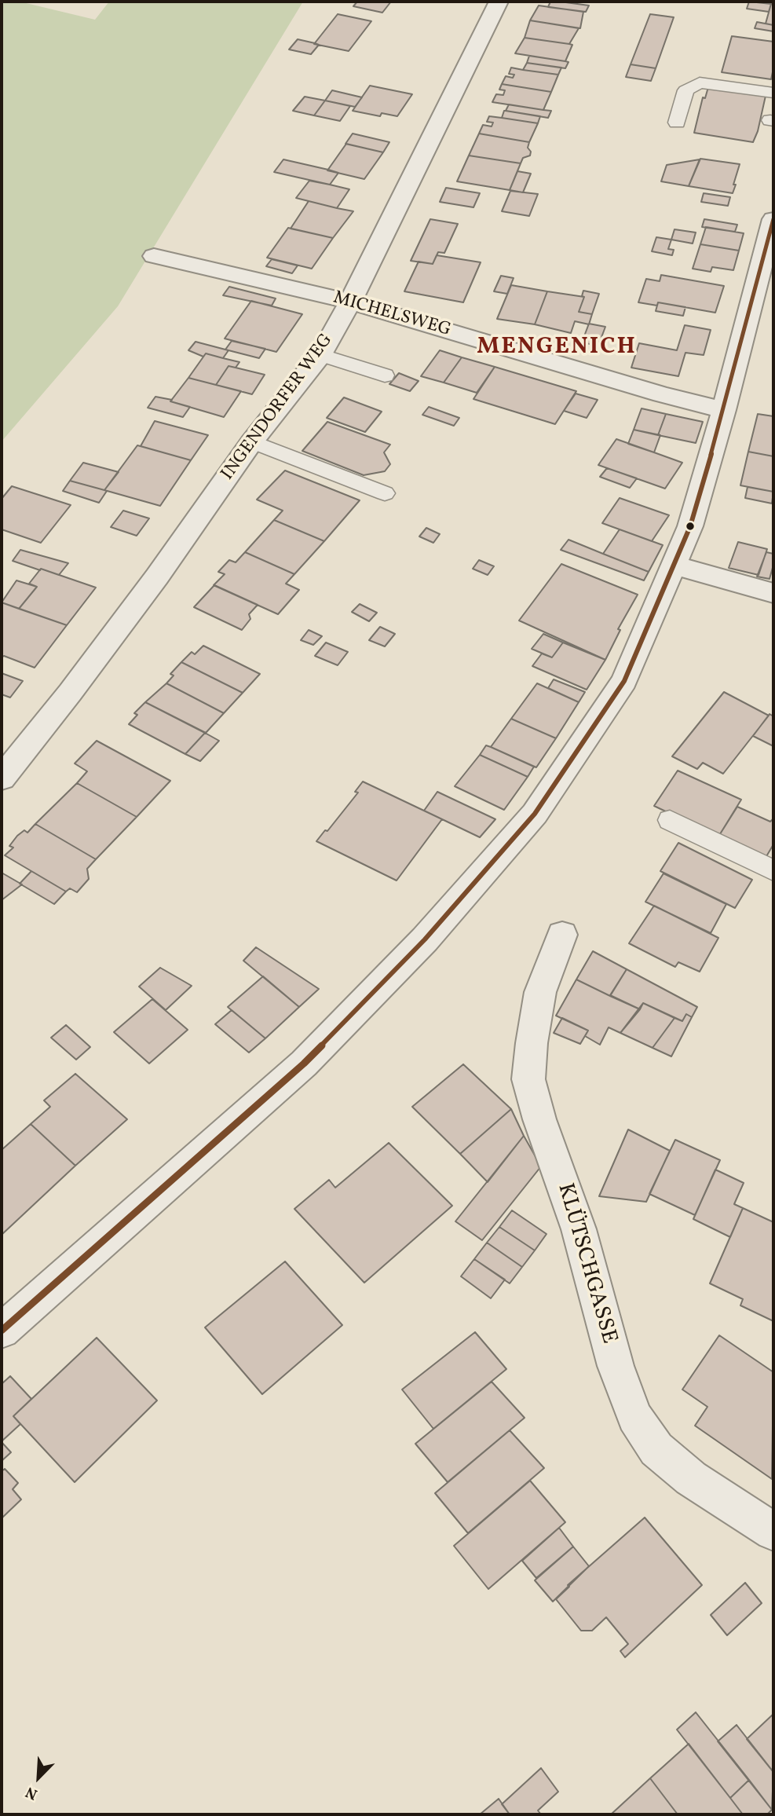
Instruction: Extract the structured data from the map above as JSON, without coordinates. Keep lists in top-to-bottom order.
{
  "streets": {
    "street": ["MICHELSWEG", "INGENDORFER WEG", "KLÜTSCHGASSE"]
  },
  "crossings": [
    ["MICHELSWEG", "INGENDORFER WEG"]
  ],
  "districts": ["MENGENICH"],
  "north": "bottom left"
}
